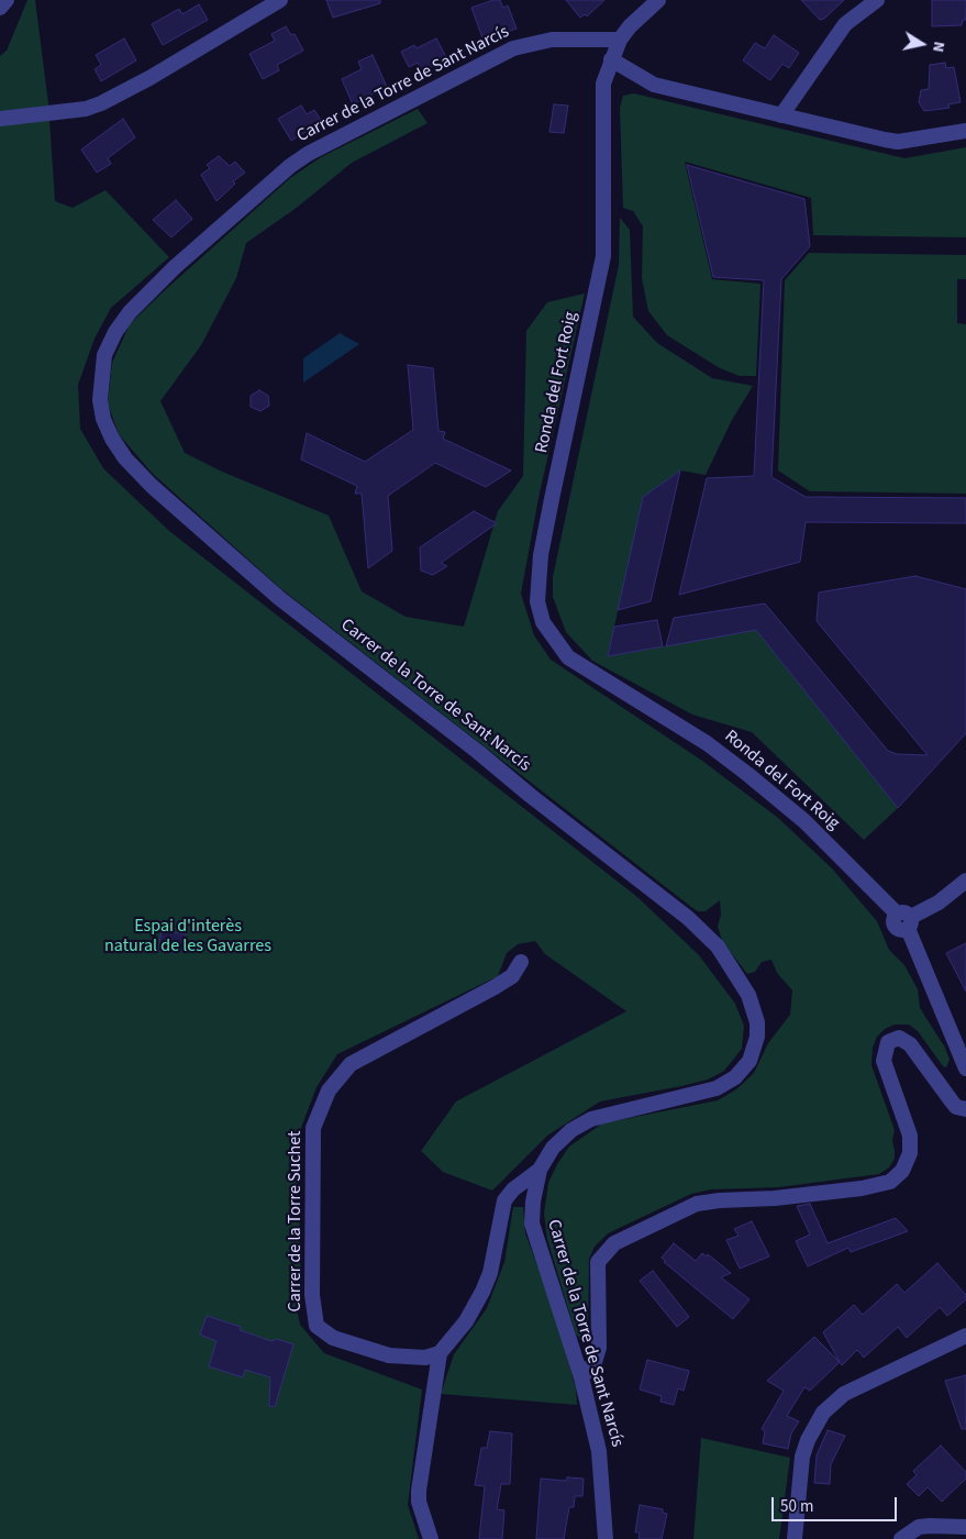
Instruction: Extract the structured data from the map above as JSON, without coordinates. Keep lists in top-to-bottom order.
{
  "streets": {
    "street": ["Carrer de la Torre de Sant Narcís", "Ronda del Fort Roig", "Carrer de la Torre Suchet"]
  },
  "crossings": [
    ["Carrer de la Torre de Sant Narcís", "Ronda del Fort Roig"]
  ],
  "parks": ["Espai d'interès natural de les Gavarres"],
  "scale_bar": "50 m",
  "north": "right"
}
